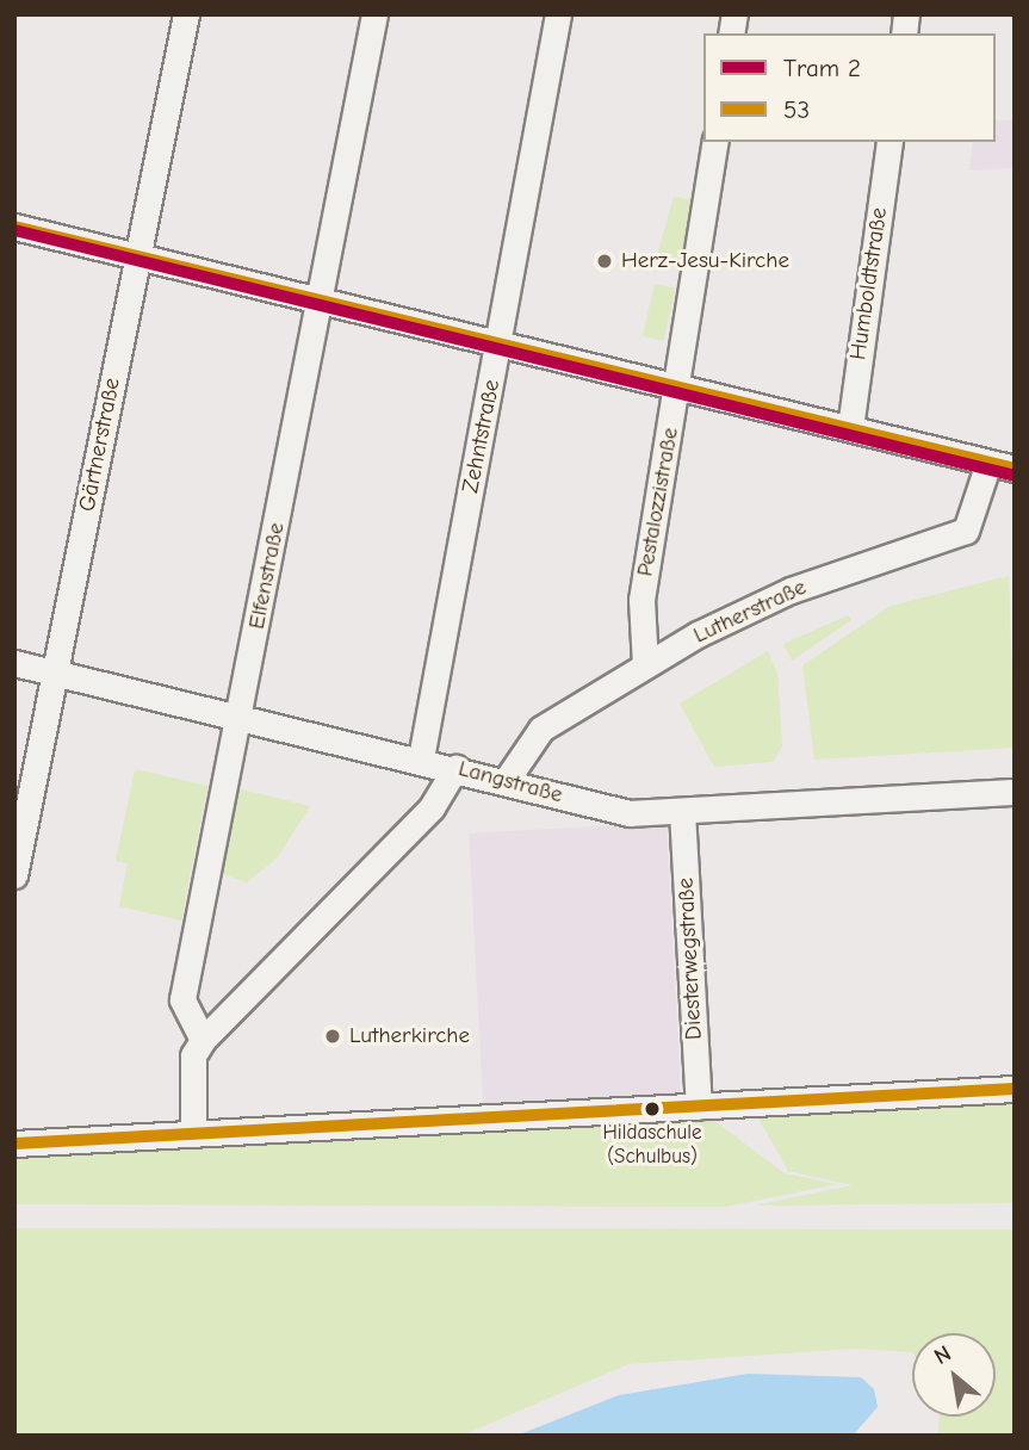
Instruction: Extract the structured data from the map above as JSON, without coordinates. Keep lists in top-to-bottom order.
{
  "streets": {
    "street": [
      "Humboldtstraße",
      "Zehntstraße",
      "Gärtnerstraße",
      "Pestalozzistraße",
      "Elfenstraße",
      "Lutherstraße",
      "Langstraße",
      "Diesterwegstraße"
    ]
  },
  "crossings": [
    ["Zehntstraße", "Langstraße"],
    ["Gärtnerstraße", "Langstraße"],
    ["Pestalozzistraße", "Lutherstraße"],
    ["Elfenstraße", "Langstraße"],
    ["Lutherstraße", "Langstraße"],
    ["Langstraße", "Diesterwegstraße"]
  ],
  "places": ["Herz-Jesu-Kirche", "Lutherkirche", "Hildaschule (Schulbus)"],
  "lines": ["transit line 53", "tram line 2"],
  "legend": ["Tram 2", "53"],
  "north": "top left"
}
